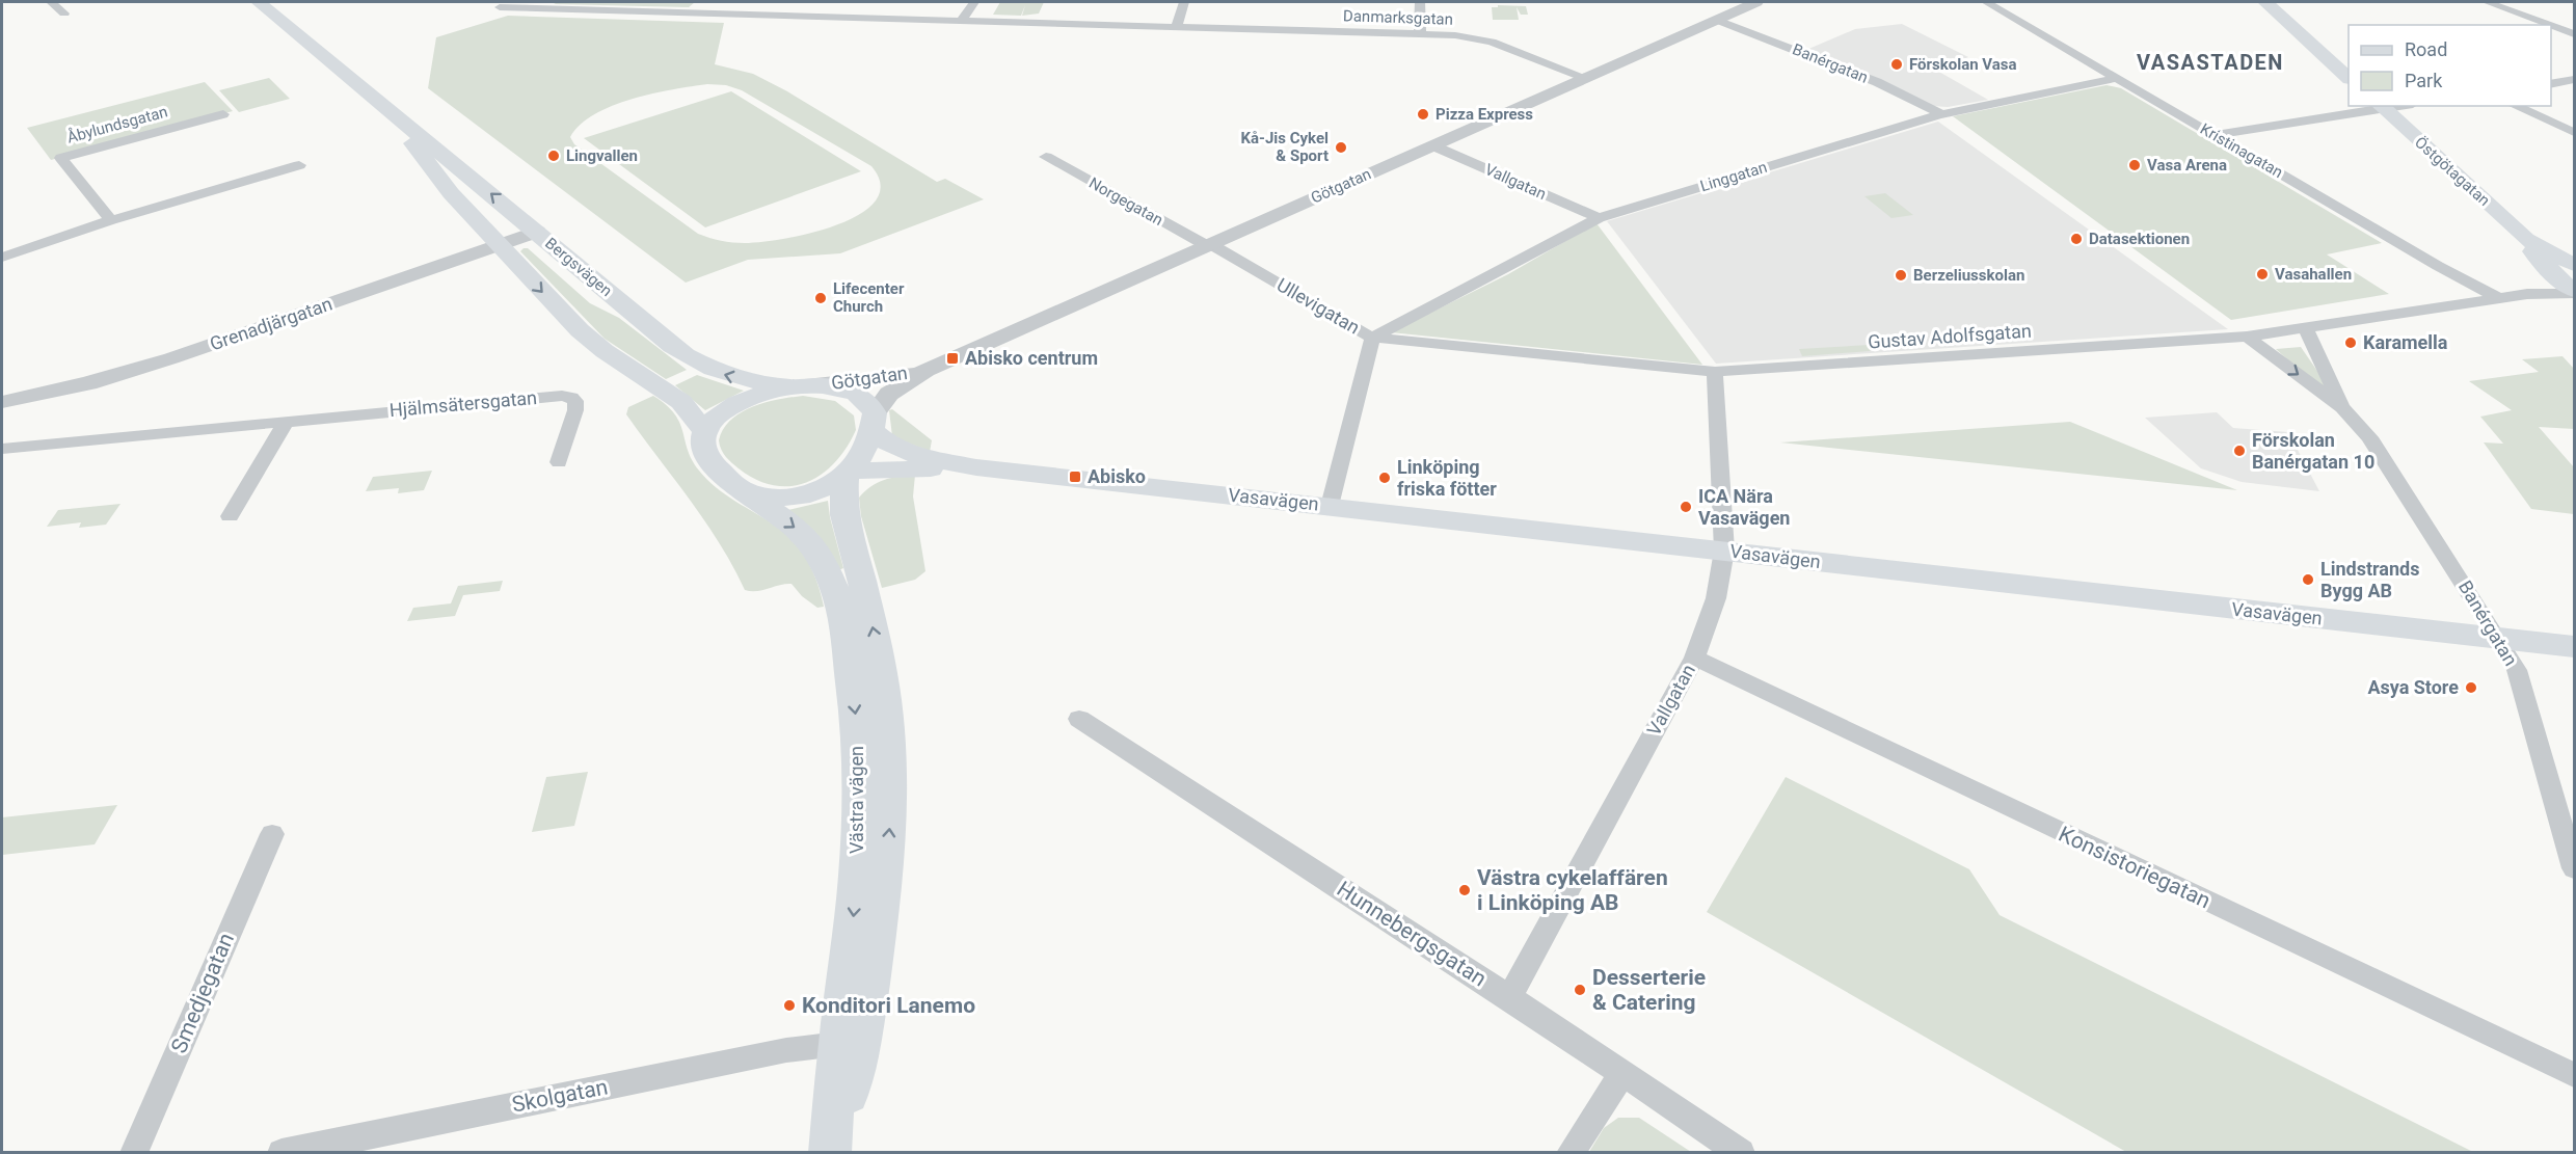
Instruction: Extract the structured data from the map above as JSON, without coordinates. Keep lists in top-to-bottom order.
{
  "streets": {
    "main road": [
      "Östgötagatan",
      "Bergsvägen",
      "Vasavägen",
      "Västra vägen"
    ],
    "street": [
      "Danmarksgatan",
      "Banérgatan",
      "Åbylundsgatan",
      "Kristinagatan",
      "Linggatan",
      "Vallgatan",
      "Götgatan",
      "Norgegatan",
      "Ullevigatan",
      "Grenadjärgatan",
      "Gustav Adolfsgatan",
      "Hjälmsätersgatan",
      "Konsistoriegatan",
      "Hunnebergsgatan",
      "Smedjegatan",
      "Skolgatan"
    ]
  },
  "crossings": [
    ["Danmarksgatan", "Götgatan"],
    ["Banérgatan", "Linggatan"],
    ["Banérgatan", "Götgatan"],
    ["Banérgatan", "Gustav Adolfsgatan"],
    ["Banérgatan", "Vasavägen"],
    ["Kristinagatan", "Linggatan"],
    ["Kristinagatan", "Gustav Adolfsgatan"],
    ["Östgötagatan", "Gustav Adolfsgatan"],
    ["Linggatan", "Vallgatan"],
    ["Linggatan", "Ullevigatan"],
    ["Linggatan", "Gustav Adolfsgatan"],
    ["Vallgatan", "Götgatan"],
    ["Vallgatan", "Gustav Adolfsgatan"],
    ["Vallgatan", "Vasavägen"],
    ["Vallgatan", "Konsistoriegatan"],
    ["Vallgatan", "Hunnebergsgatan"],
    ["Götgatan", "Norgegatan"],
    ["Götgatan", "Bergsvägen"],
    ["Götgatan", "Ullevigatan"],
    ["Götgatan", "Vasavägen"],
    ["Götgatan", "Västra vägen"],
    ["Norgegatan", "Ullevigatan"],
    ["Bergsvägen", "Grenadjärgatan"],
    ["Bergsvägen", "Vasavägen"],
    ["Bergsvägen", "Västra vägen"],
    ["Ullevigatan", "Gustav Adolfsgatan"],
    ["Ullevigatan", "Vasavägen"],
    ["Vasavägen", "Västra vägen"],
    ["Västra vägen", "Skolgatan"]
  ],
  "districts": ["VASASTADEN"],
  "places": {
    "other": [
      "Förskolan Vasa",
      "Pizza Express",
      "Kå-Jis Cykel & Sport",
      "Lingvallen",
      "Vasa Arena",
      "Datasektionen",
      "Vasahallen",
      "Berzeliusskolan",
      "Lifecenter Church",
      "Karamella",
      "Förskolan Banérgatan 10",
      "Linköping friska fötter",
      "ICA Nära Vasavägen",
      "Lindstrands Bygg AB",
      "Asya Store",
      "Västra cykelaffären i Linköping AB",
      "Desserterie & Catering",
      "Konditori Lanemo"
    ],
    "transit": ["Abisko centrum", "Abisko"]
  },
  "legend": ["Road", "Park"]
}
